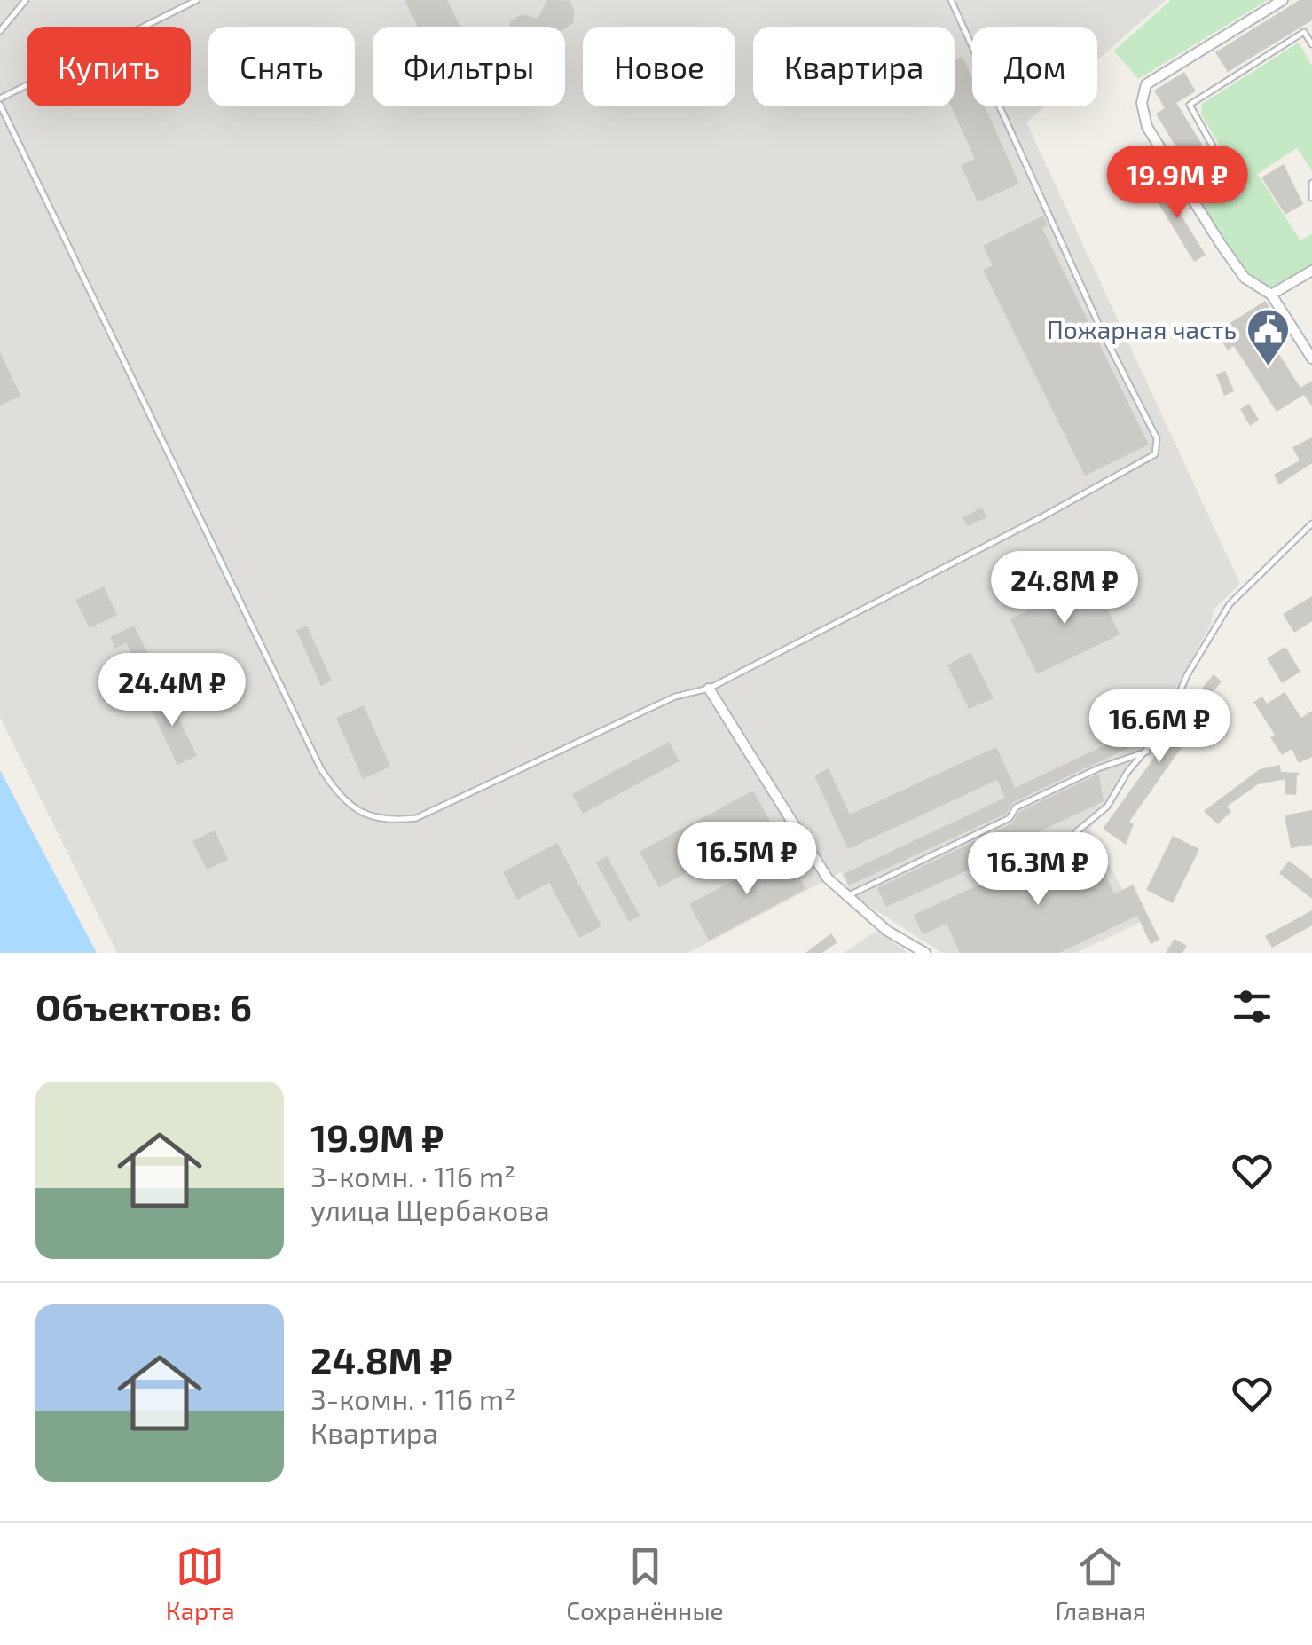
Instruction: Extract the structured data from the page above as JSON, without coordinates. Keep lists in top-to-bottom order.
{
  "places": {
    "public building": ["Пожарная часть"]
  },
  "page": {
    "chip": [
      "Купить",
      "Снять",
      "Фильтры",
      "Новое",
      "Квартира",
      "Дом"
    ],
    "price": [
      "19.9M ₽",
      "24.8M ₽",
      "24.4M ₽",
      "16.6M ₽",
      "16.5M ₽",
      "16.3M ₽"
    ],
    "heading": "Объектов: 6",
    "list": [
      {
        "name": "19.9M ₽",
        "note": "3-комн. · 116 m² · улица Щербакова"
      },
      {
        "name": "24.8M ₽",
        "note": "3-комн. · 116 m² · Квартира"
      }
    ],
    "tabs": ["Карта", "Сохранённые", "Главная"]
  }
}
